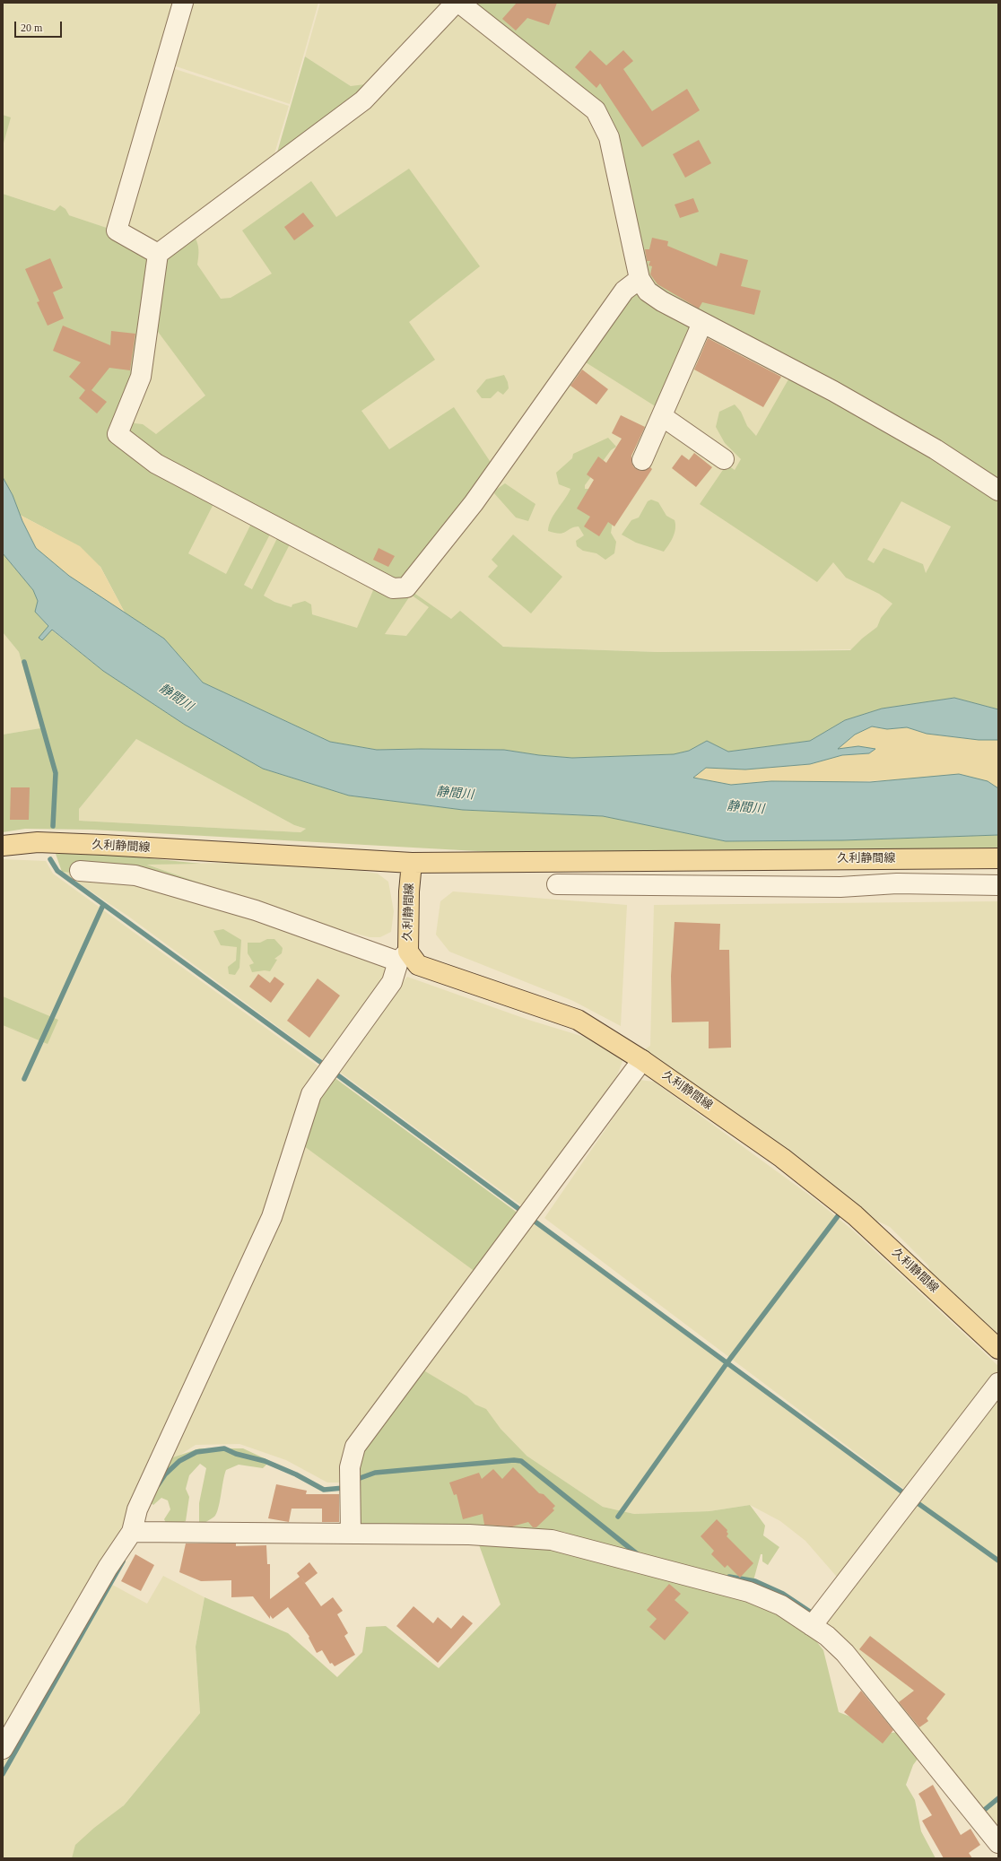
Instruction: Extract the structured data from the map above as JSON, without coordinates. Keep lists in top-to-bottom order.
{
  "streets": {
    "main road": ["久利静間線"]
  },
  "water": ["静間川"],
  "scale_bar": "20 m"
}
